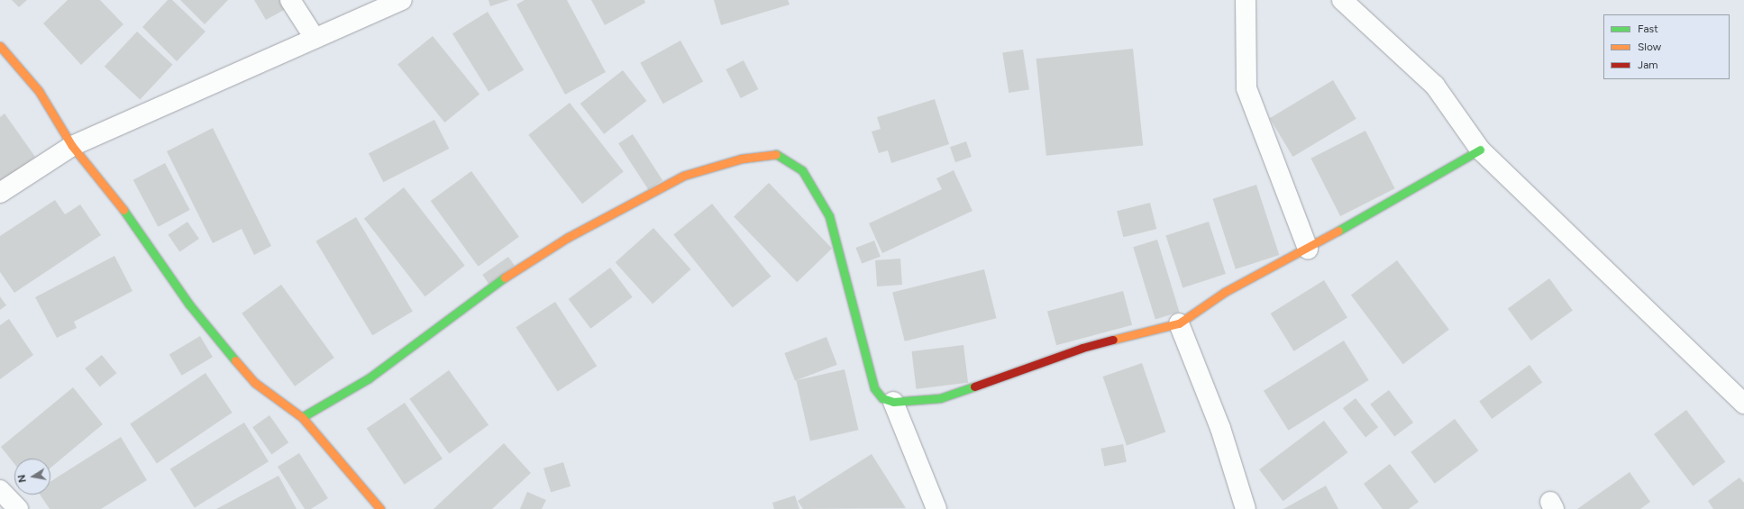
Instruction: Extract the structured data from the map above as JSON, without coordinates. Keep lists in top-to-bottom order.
{
  "legend": ["Fast", "Slow", "Jam"],
  "north": "left"
}
